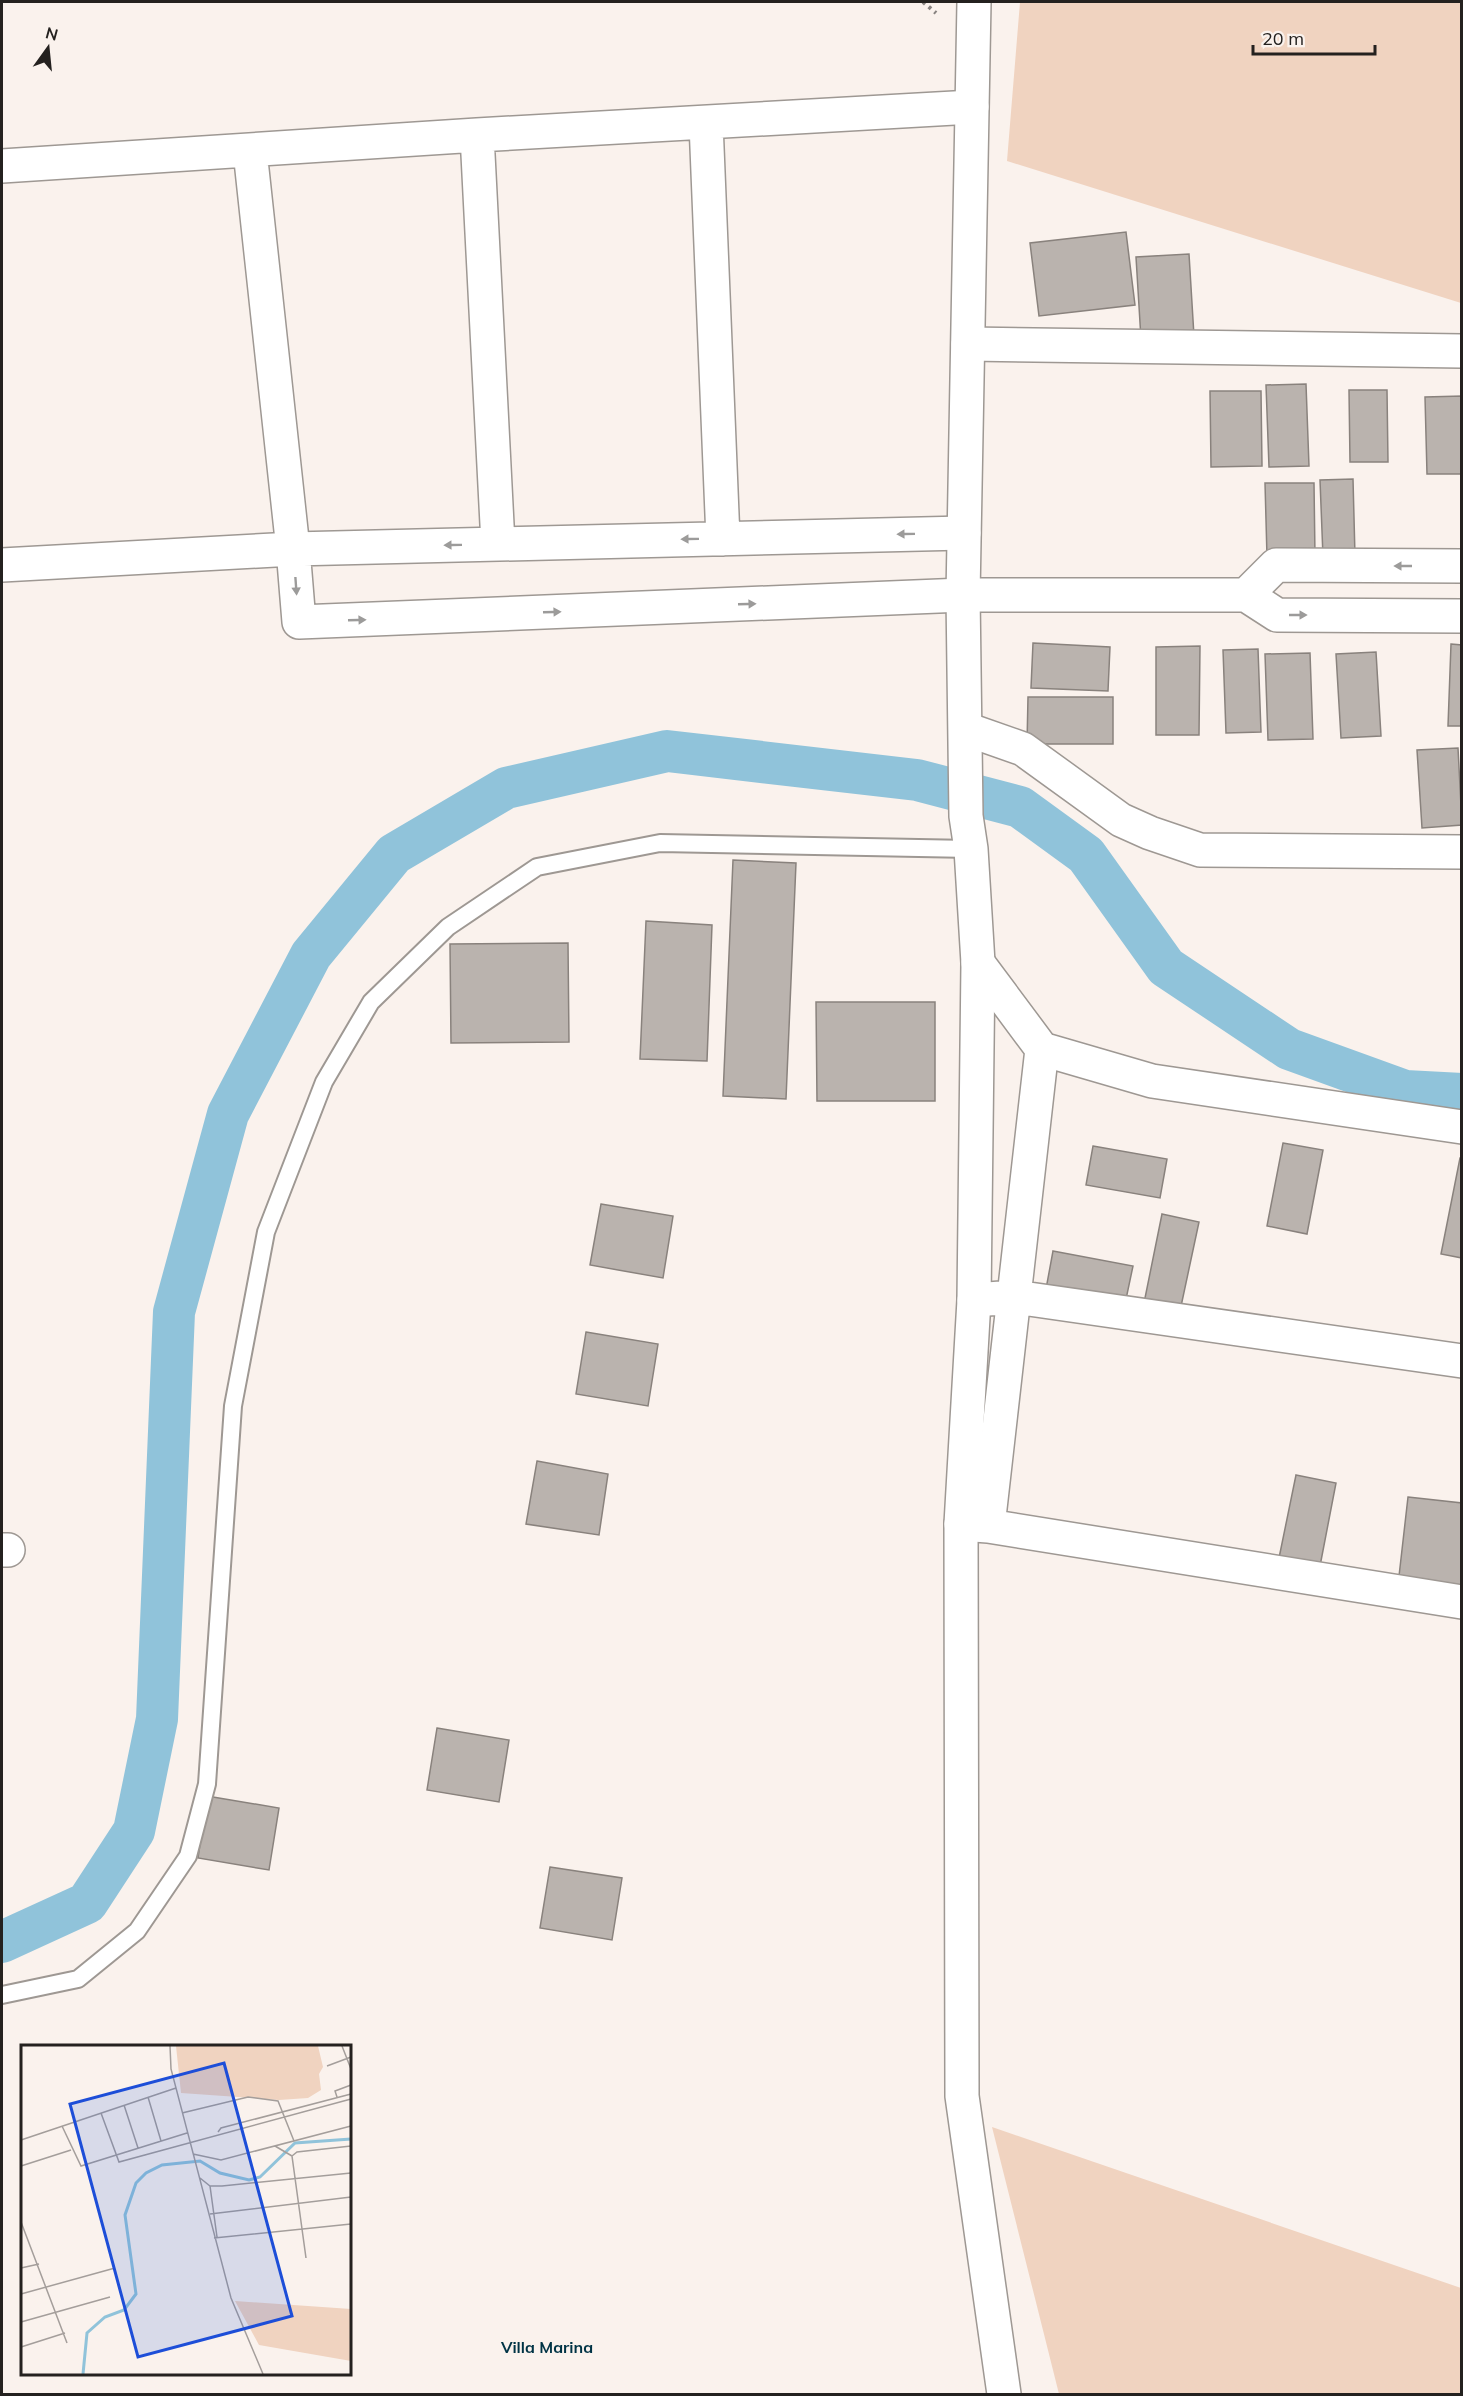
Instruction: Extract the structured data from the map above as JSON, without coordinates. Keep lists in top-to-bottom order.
{
  "districts": ["Villa Marina"],
  "scale_bar": "20 m",
  "north": "top"
}
